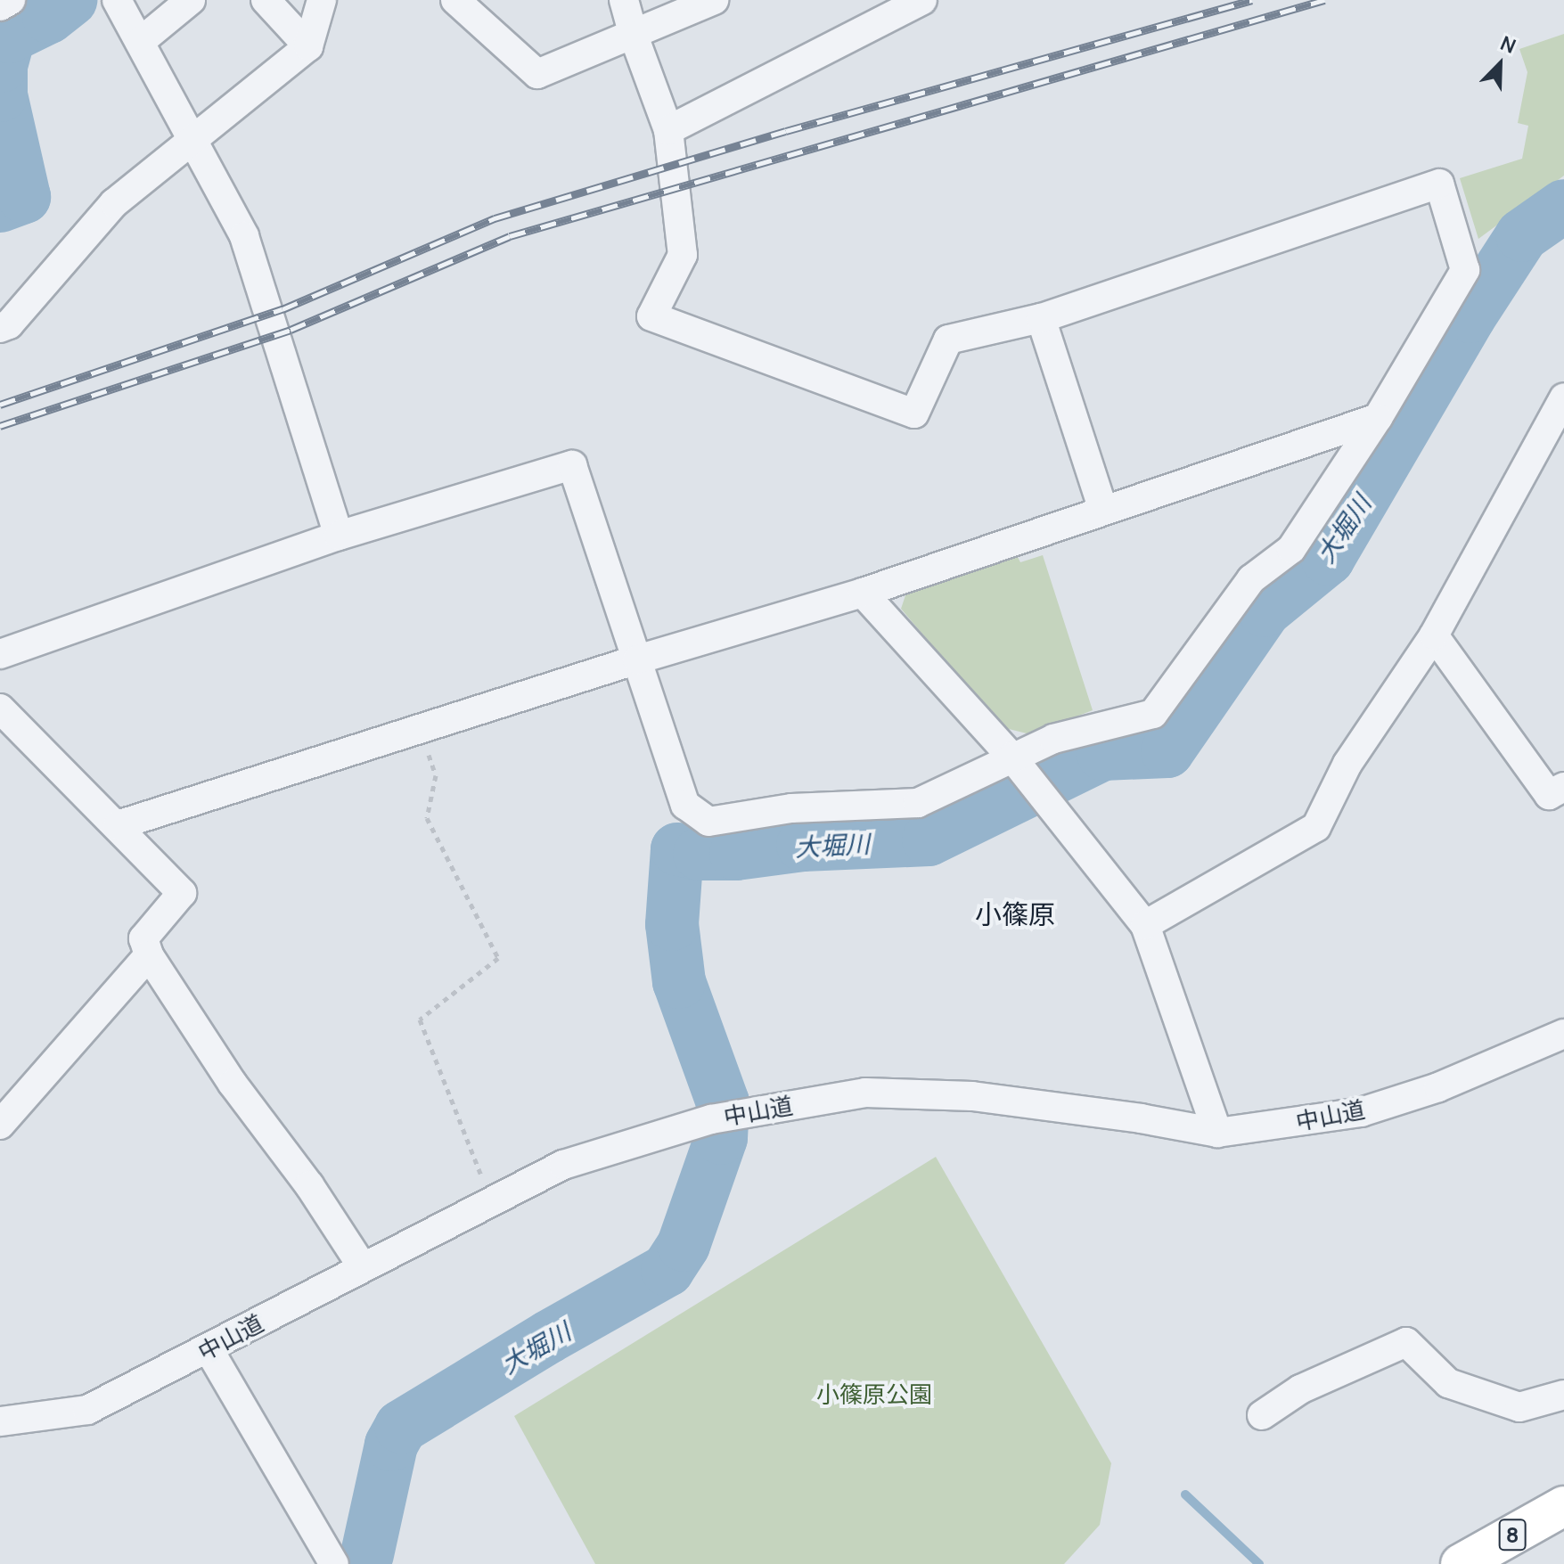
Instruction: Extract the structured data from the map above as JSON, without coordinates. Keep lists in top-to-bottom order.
{
  "streets": {
    "highway": ["8"],
    "street": ["中山道"]
  },
  "districts": ["小篠原"],
  "water": ["大堀川"],
  "parks": ["小篠原公園"],
  "north": "top right"
}
